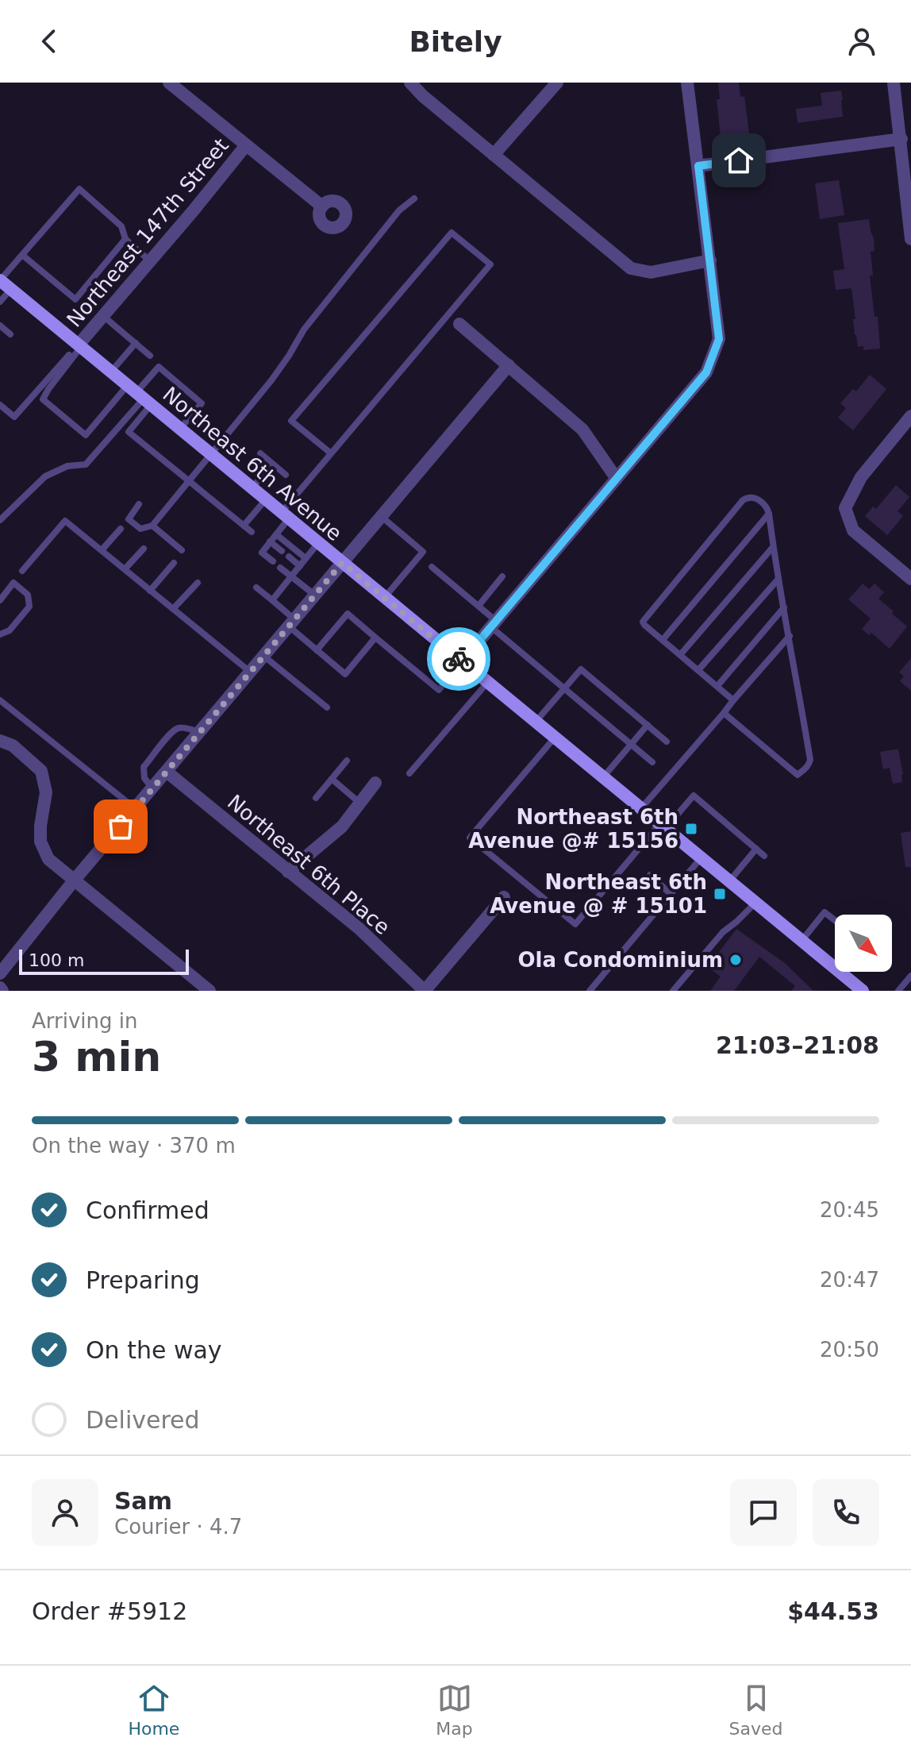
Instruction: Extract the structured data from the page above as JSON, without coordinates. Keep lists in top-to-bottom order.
{
  "streets": {
    "main road": ["Northeast 6th Avenue"],
    "street": ["Northeast 147th Street", "Northeast 6th Place"]
  },
  "crossings": [
    ["Northeast 147th Street", "Northeast 6th Avenue"]
  ],
  "places": {
    "transit": ["Northeast 6th Avenue @# 15156", "Northeast 6th Avenue @ # 15101"],
    "other": ["Ola Condominium"]
  },
  "scale_bar": "100 m",
  "north": "bottom right",
  "page": {
    "header": "Bitely",
    "scale": "100 m",
    "heading": ["3 min", "Arriving in", "21:03–21:08"],
    "panel": [
      "Sam",
      "Courier · 4.7",
      "Order #5912",
      "$44.53"
    ],
    "bar": "On the way · 370 m",
    "list": [
      ["Confirmed", "20:45"],
      ["Preparing", "20:47"],
      ["On the way", "20:50"],
      "Delivered"
    ],
    "tabs": ["Home", "Map", "Saved"]
  }
}
